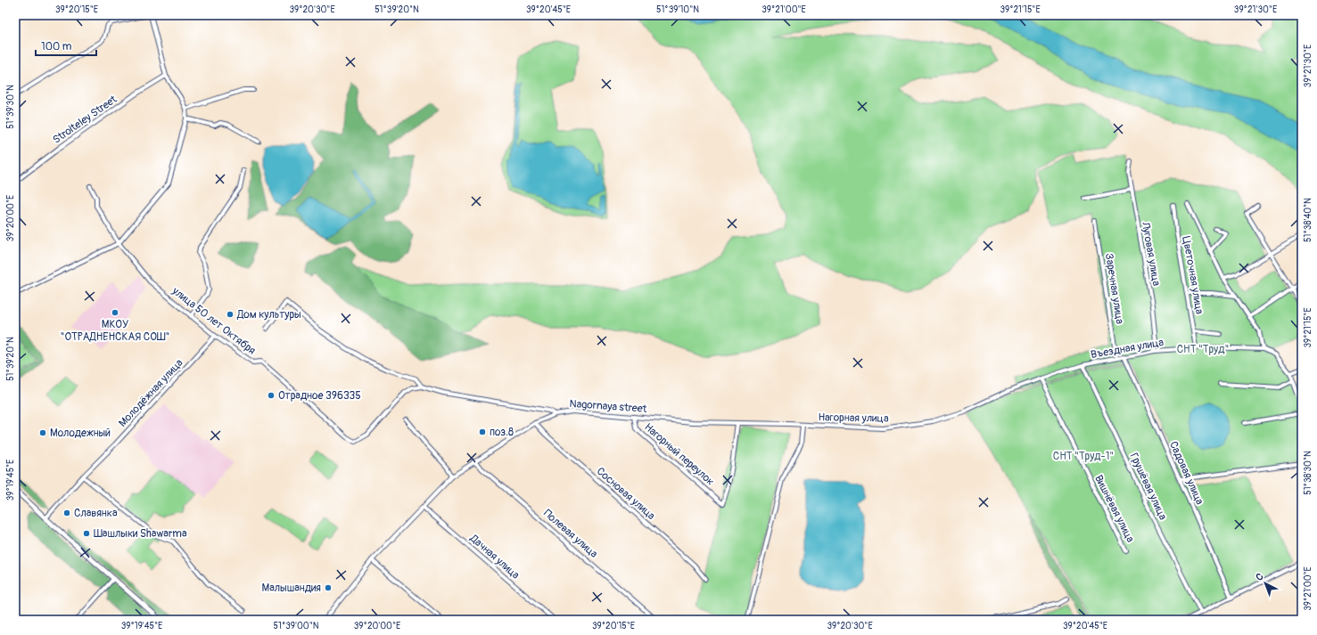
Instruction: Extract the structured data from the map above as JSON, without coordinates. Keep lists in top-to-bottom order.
{
  "streets": {
    "street": [
      "Stroiteley Street",
      "Луговая улица",
      "Цветочная улица",
      "Заречная улица",
      "улица 50 лет Октября",
      "Въездная улица",
      "Молодёжная улица",
      "Nagornaya street",
      "Нагорная улица",
      "Нагорный переулок",
      "Садовая улица",
      "Грушёвая улица",
      "Сосновая улица",
      "Вишнёвая улица",
      "Полевая улица",
      "Дачная улица"
    ]
  },
  "crossings": [
    ["Луговая улица", "Въездная улица"],
    ["Цветочная улица", "Въездная улица"],
    ["Заречная улица", "Въездная улица"],
    ["улица 50 лет Октября", "Молодёжная улица"],
    ["Въездная улица", "Нагорная улица"],
    ["Въездная улица", "Садовая улица"],
    ["Въездная улица", "Грушёвая улица"],
    ["Въездная улица", "Вишнёвая улица"],
    ["Nagornaya street", "Нагорная улица"],
    ["Nagornaya street", "Нагорный переулок"],
    ["Nagornaya street", "Сосновая улица"],
    ["Nagornaya street", "Полевая улица"],
    ["Nagornaya street", "Дачная улица"]
  ],
  "parks": ["СНТ \"Труд\"", "СНТ \"Труд-1\""],
  "places": [
    "МКОУ \"ОТРАДНЕНСКАЯ СОШ\"",
    "Дом культуры",
    "Отрадное 396335",
    "поз.8",
    "Молодежный",
    "Славянка",
    "Шашлыки Shawarma",
    "Малышандия"
  ],
  "scale_bar": "100 m",
  "north": "top left",
  "coordinates": [
    "39°20'15\"E",
    "39°20'30\"E",
    "51°39'20\"N",
    "39°20'45\"E",
    "51°39'10\"N",
    "39°21'00\"E",
    "39°21'15\"E",
    "39°21'30\"E",
    "51°39'30\"N",
    "39°20'00\"E",
    "51°38'40\"N",
    "51°38'30\"N",
    "39°19'45\"E",
    "51°39'00\"N"
  ]
}
